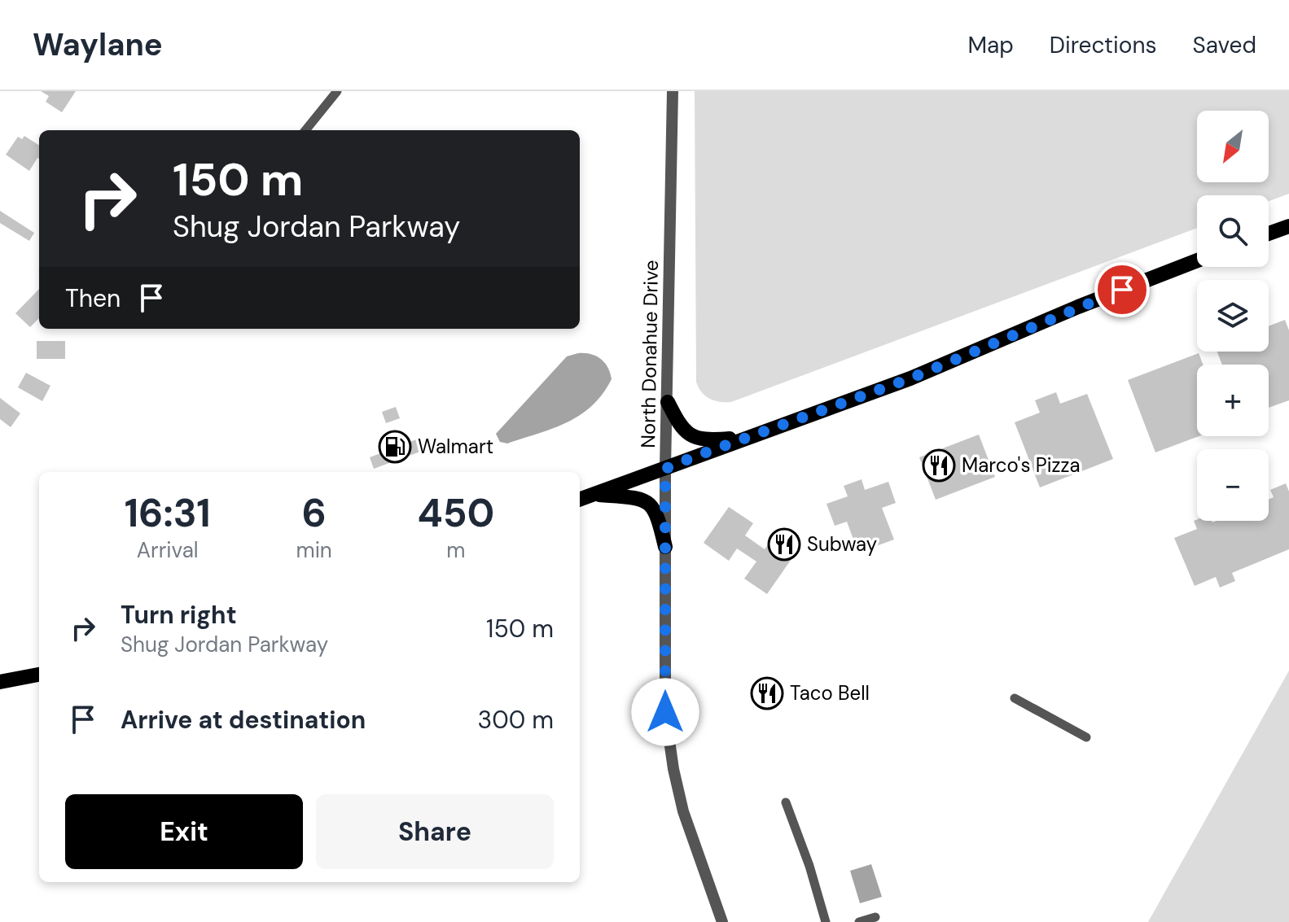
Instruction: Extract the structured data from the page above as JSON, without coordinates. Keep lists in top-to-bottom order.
{
  "streets": {
    "street": ["North Donahue Drive"]
  },
  "places": {
    "fuel station": ["Walmart"],
    "restaurant": ["Marco's Pizza", "Subway", "Taco Bell"]
  },
  "north": "bottom left",
  "page": {
    "header": "Waylane",
    "nav": ["Map", "Directions", "Saved"],
    "map_buttons": ["+", "−"],
    "turn": ["150 m", "Shug Jordan Parkway"],
    "then": "Then",
    "eta": [
      "16:31",
      "Arrival",
      "6",
      "min",
      "450",
      "m"
    ],
    "list": [
      {
        "name": "Turn right",
        "note": "Shug Jordan Parkway",
        "value": "150 m"
      },
      {
        "name": "Arrive at destination",
        "value": "300 m"
      }
    ],
    "buttons": ["Exit", "Share"]
  }
}
